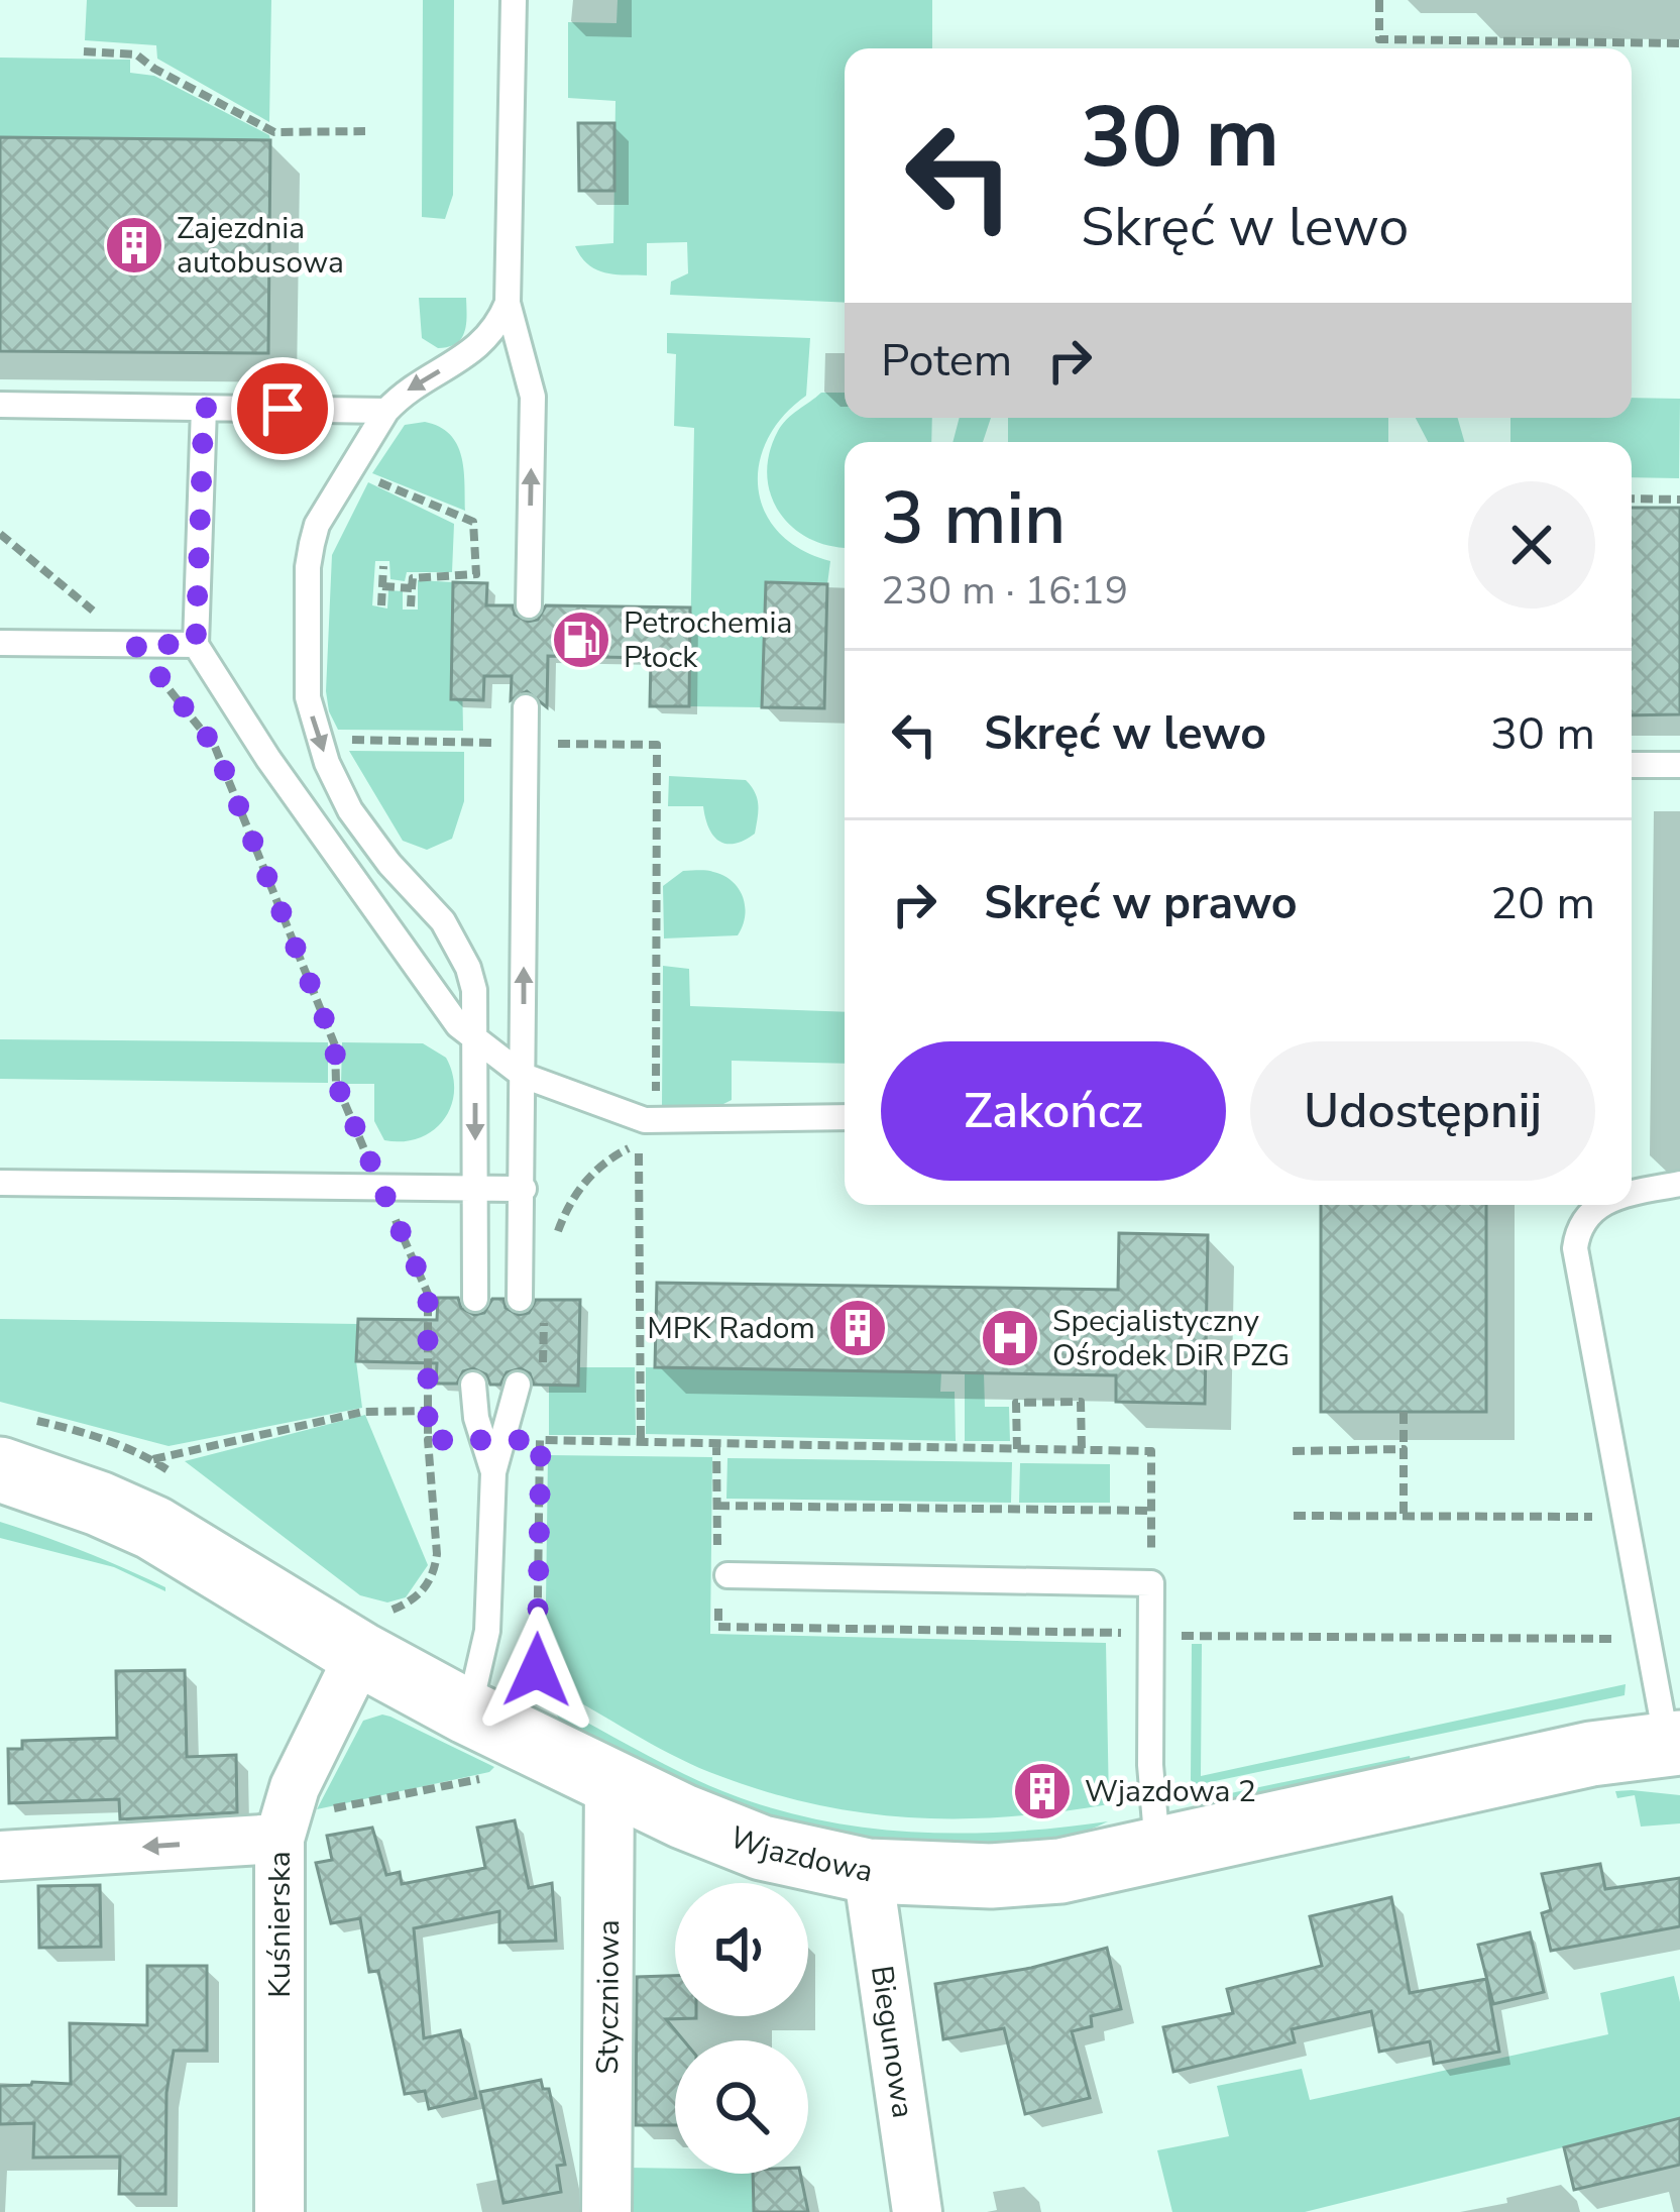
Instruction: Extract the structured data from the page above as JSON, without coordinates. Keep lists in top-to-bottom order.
{
  "streets": {
    "street": [
      "Wjazdowa",
      "Kuśnierska",
      "Styczniowa",
      "Biegunowa"
    ]
  },
  "crossings": [
    ["Wjazdowa", "Kuśnierska"],
    ["Wjazdowa", "Styczniowa"],
    ["Wjazdowa", "Biegunowa"]
  ],
  "places": {
    "building": ["Zajezdnia autobusowa", "MPK Radom", "Wjazdowa 2"],
    "fuel station": ["Petrochemia Płock"],
    "hospital": ["Specjalistyczny Ośrodek DiR PZG"]
  },
  "page": {
    "turn": ["30 m", "Skręć w lewo"],
    "then": "Potem",
    "heading": ["3 min", "230 m · 16:19"],
    "list": [
      {
        "name": "Skręć w lewo",
        "value": "30 m"
      },
      {
        "name": "Skręć w prawo",
        "value": "20 m"
      }
    ],
    "buttons": ["Zakończ", "Udostępnij"]
  }
}
